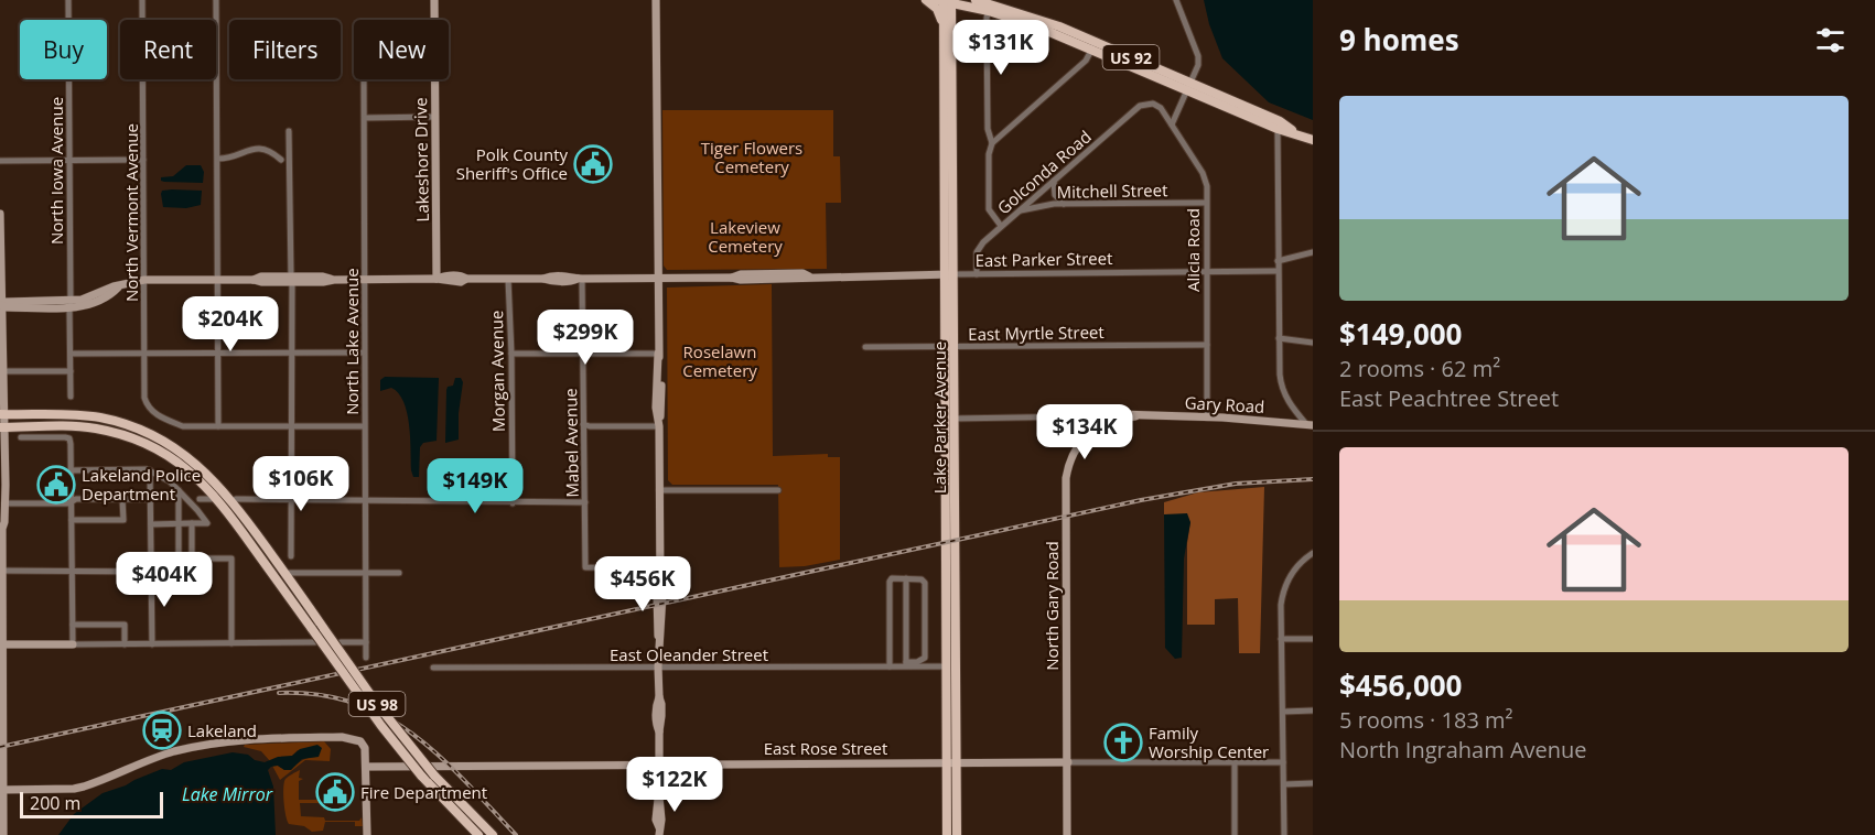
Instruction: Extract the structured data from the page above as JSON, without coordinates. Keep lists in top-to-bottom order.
{
  "streets": {
    "main road": ["US 92", "Lake Parker Avenue", "US 98"],
    "street": [
      "Lakeshore Drive",
      "North Iowa Avenue",
      "Golconda Road",
      "Mitchell Street",
      "North Vermont Avenue",
      "Alicia Road",
      "East Parker Street",
      "East Myrtle Street",
      "North Lake Avenue",
      "Morgan Avenue",
      "Gary Road",
      "Mabel Avenue",
      "North Gary Road",
      "East Oleander Street",
      "East Rose Street"
    ]
  },
  "crossings": [
    ["US 92", "Lake Parker Avenue"],
    ["Lakeshore Drive", "East Parker Street"],
    ["North Iowa Avenue", "East Parker Street"],
    ["Golconda Road", "Mitchell Street"],
    ["Golconda Road", "Alicia Road"],
    ["Golconda Road", "East Parker Street"],
    ["Mitchell Street", "Alicia Road"],
    ["North Vermont Avenue", "East Parker Street"],
    ["Alicia Road", "East Parker Street"],
    ["Alicia Road", "East Myrtle Street"],
    ["Alicia Road", "Gary Road"],
    ["East Parker Street", "North Lake Avenue"],
    ["East Parker Street", "Morgan Avenue"],
    ["East Parker Street", "Lake Parker Avenue"],
    ["East Parker Street", "Mabel Avenue"],
    ["East Myrtle Street", "Lake Parker Avenue"],
    ["Gary Road", "North Gary Road"],
    ["Lake Parker Avenue", "East Oleander Street"],
    ["Lake Parker Avenue", "East Rose Street"],
    ["North Gary Road", "East Rose Street"]
  ],
  "water": ["Lake Mirror"],
  "parks": ["Tiger Flowers Cemetery", "Lakeview Cemetery", "Roselawn Cemetery"],
  "places": {
    "public building": ["Polk County Sheriff's Office", "Lakeland Police Department", "Fire Department"],
    "station": ["Lakeland"],
    "church": ["Family Worship Center"]
  },
  "scale_bar": "200 m",
  "page": {
    "heading": "9 homes",
    "price": [
      "$131K",
      "$204K",
      "$299K",
      "$134K",
      "$106K",
      "$149K",
      "$404K",
      "$456K",
      "$122K"
    ],
    "chip": [
      "Buy",
      "Rent",
      "Filters",
      "New"
    ],
    "list": [
      {
        "name": "$149,000",
        "note": "2 rooms · 62 m² · East Peachtree Street"
      },
      {
        "name": "$456,000",
        "note": "5 rooms · 183 m² · North Ingraham Avenue"
      }
    ],
    "scale": "200 m"
  }
}
